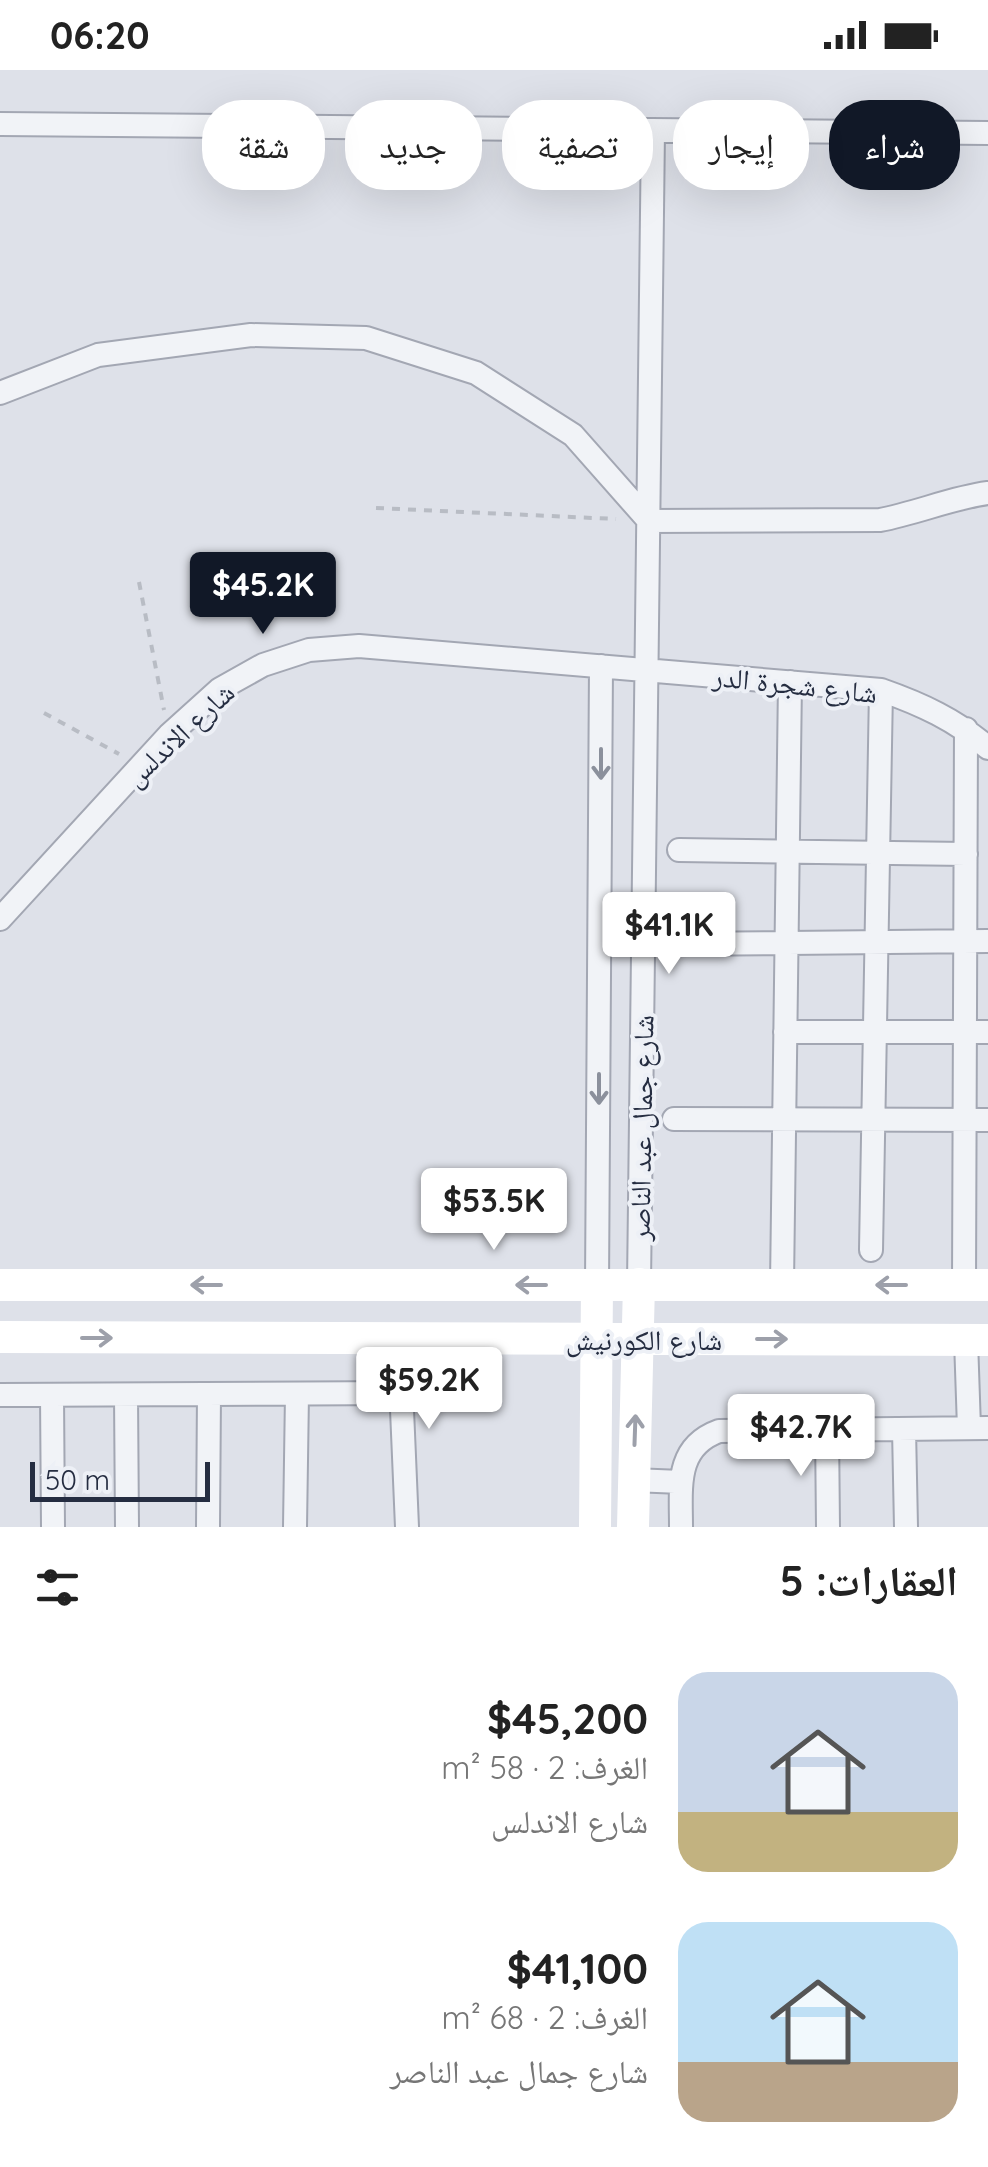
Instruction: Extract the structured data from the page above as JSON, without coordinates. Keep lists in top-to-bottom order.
{
  "streets": {
    "main road": ["شارع جمال عبد الناصر", "شارع الكورنيش"],
    "street": ["شارع شجرة الدر", "شارع الاندلس"]
  },
  "crossings": [
    ["شارع شجرة الدر", "شارع الاندلس"],
    ["شارع شجرة الدر", "شارع جمال عبد الناصر"],
    ["شارع الاندلس", "شارع جمال عبد الناصر"],
    ["شارع جمال عبد الناصر", "شارع الكورنيش"]
  ],
  "scale_bar": "50 m",
  "page": {
    "status": "06:20",
    "chip": [
      "شراء",
      "إيجار",
      "تصفية",
      "جديد",
      "شقة"
    ],
    "price": [
      "$45.2K",
      "$41.1K",
      "$53.5K",
      "$59.2K",
      "$42.7K"
    ],
    "scale": "50 m",
    "heading": "العقارات: 5",
    "list": [
      {
        "name": "$45,200",
        "note": "الغرف: 2 · 58 m² · شارع الاندلس"
      },
      {
        "name": "$41,100",
        "note": "الغرف: 2 · 68 m² · شارع جمال عبد الناصر"
      }
    ]
  }
}
